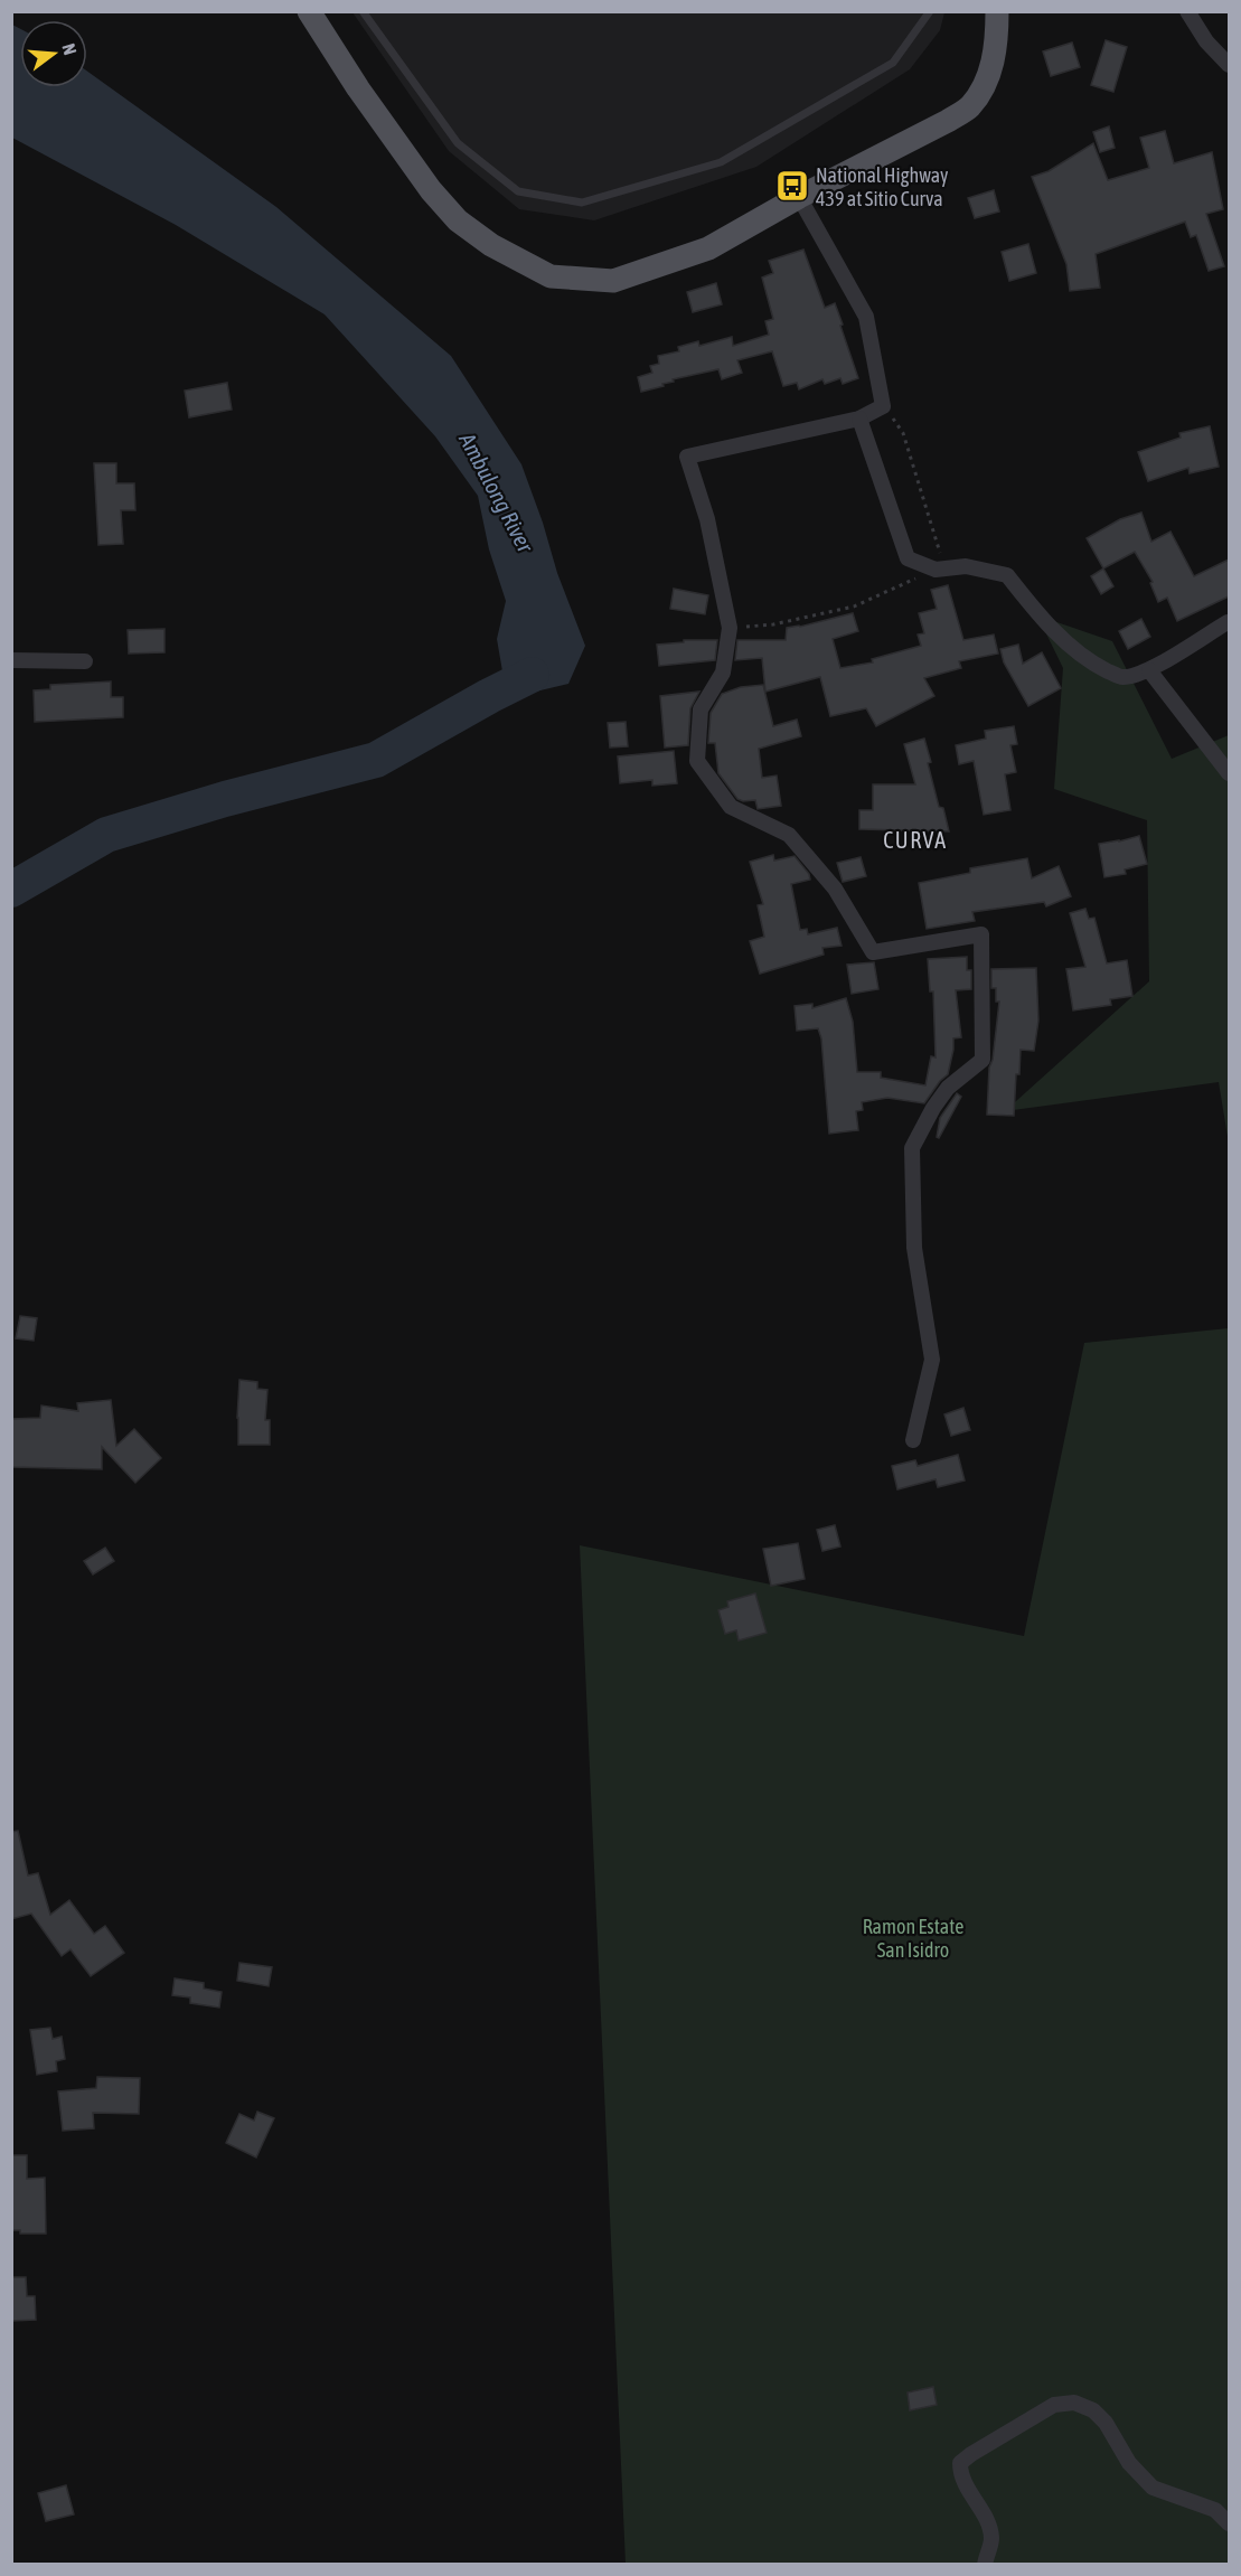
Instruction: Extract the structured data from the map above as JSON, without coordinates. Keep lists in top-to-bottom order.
{
  "districts": ["CURVA"],
  "water": ["Ambulong River"],
  "parks": ["Ramon Estate San Isidro"],
  "places": {
    "bus stop": ["National Highway 439 at Sitio Curva"]
  },
  "north": "right"
}
